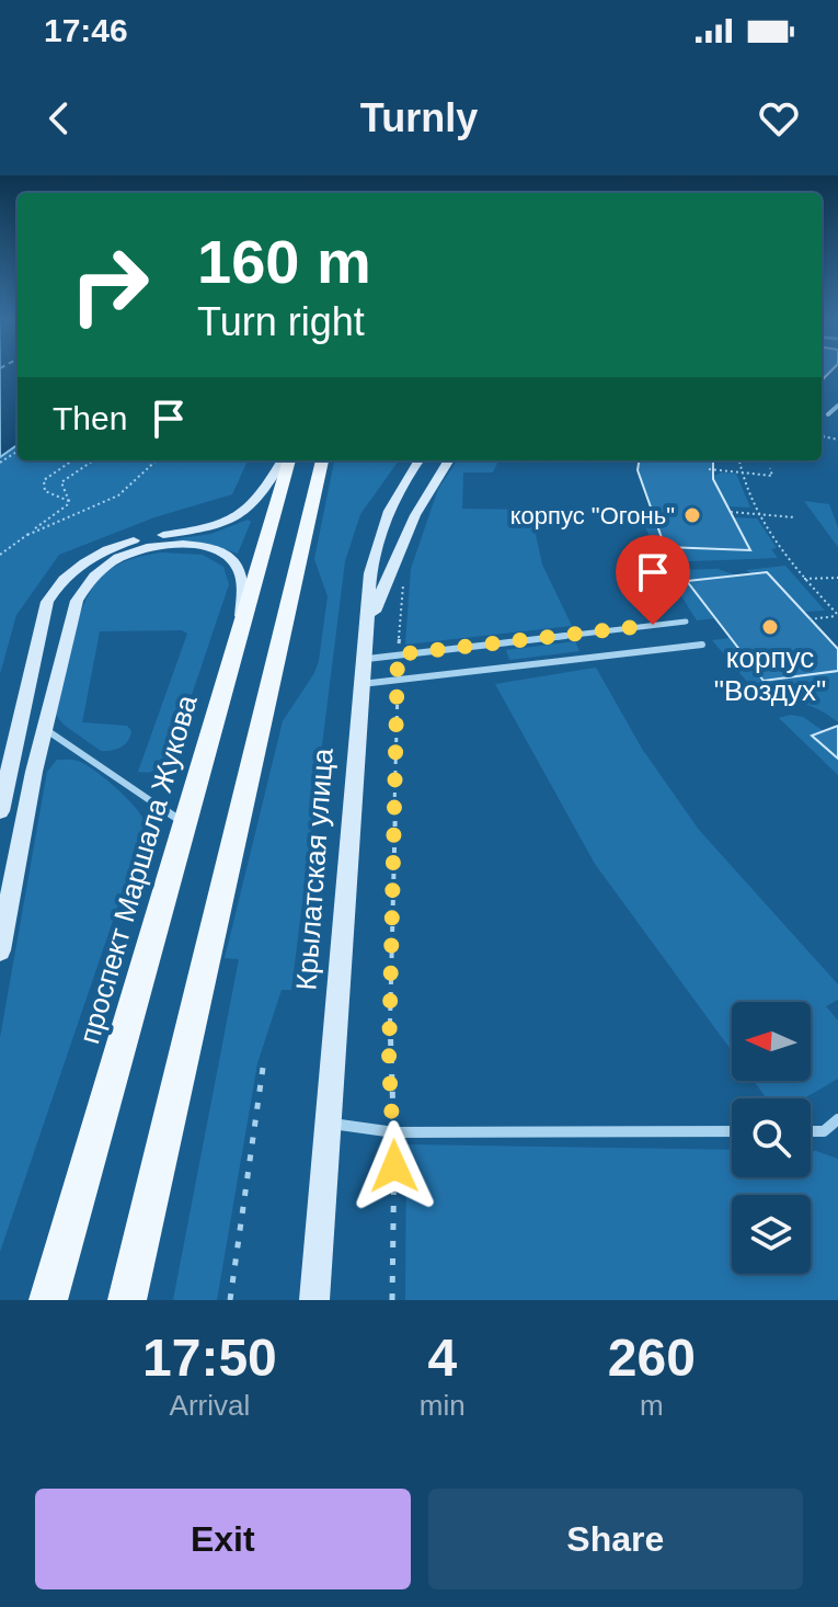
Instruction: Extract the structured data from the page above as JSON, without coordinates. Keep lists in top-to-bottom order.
{
  "streets": {
    "main road": ["проспект Маршала Жукова", "Крылатская улица"]
  },
  "places": ["корпус \"Огонь\"", "корпус \"Воздух\""],
  "north": "left",
  "page": {
    "status": "17:46",
    "header": "Turnly",
    "turn": ["160 m", "Turn right"],
    "then": "Then",
    "eta": [
      "17:50",
      "Arrival",
      "4",
      "min",
      "260",
      "m"
    ],
    "buttons": ["Exit", "Share"]
  }
}
